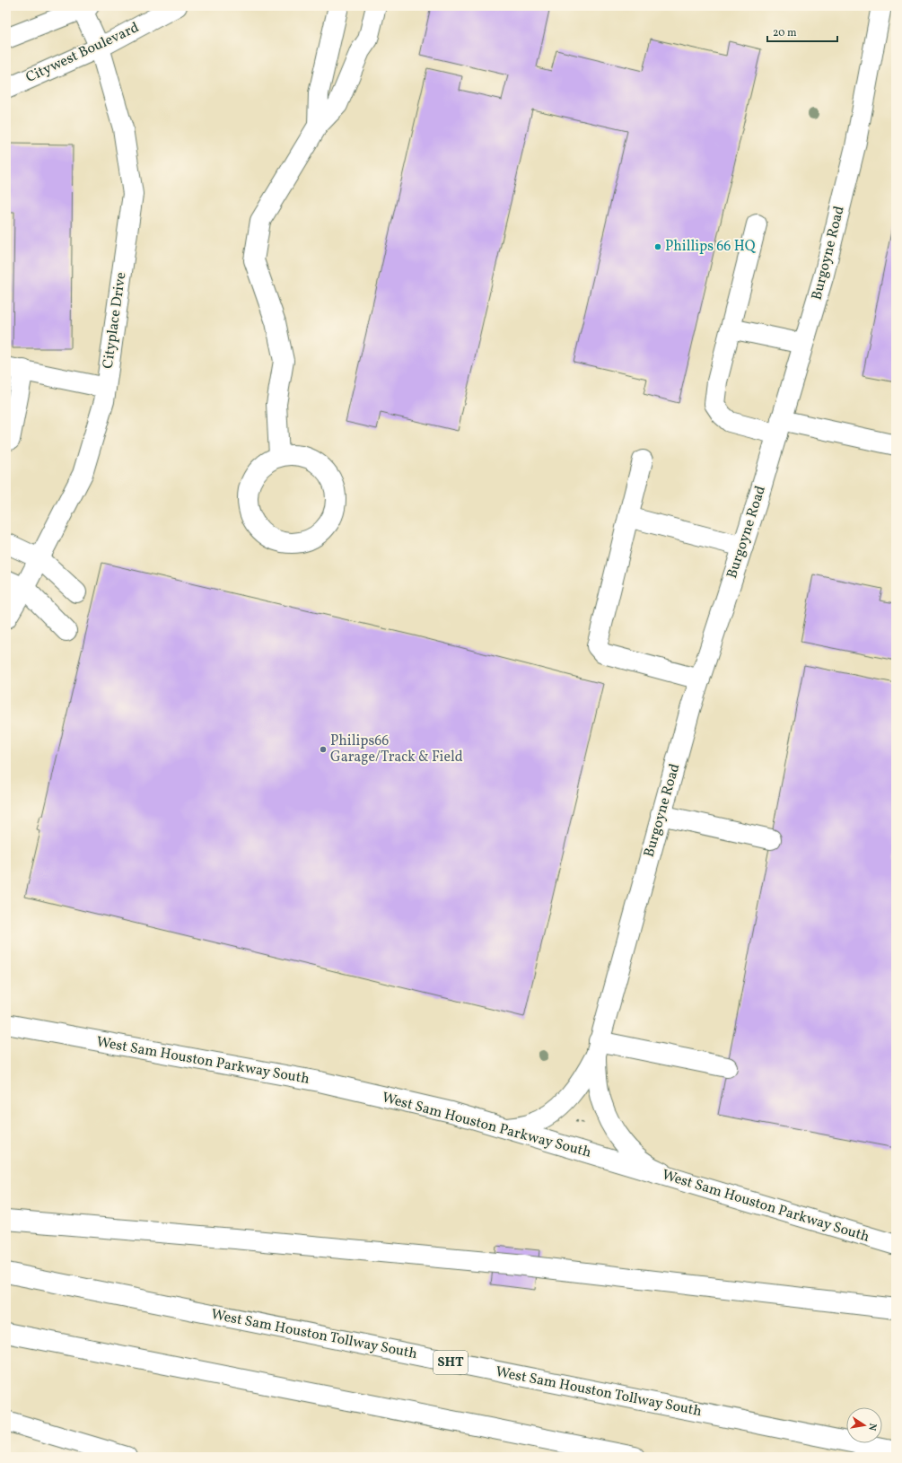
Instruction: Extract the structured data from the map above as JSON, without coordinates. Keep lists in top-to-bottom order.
{
  "streets": {
    "main road": [
      "Citywest Boulevard",
      "Burgoyne Road",
      "Cityplace Drive",
      "West Sam Houston Parkway South",
      "West Sam Houston Tollway South",
      "SHT"
    ]
  },
  "crossings": [
    ["Citywest Boulevard", "Cityplace Drive"],
    ["Burgoyne Road", "West Sam Houston Parkway South"]
  ],
  "places": ["Phillips 66 HQ", "Philips66 Garage/Track & Field"],
  "scale_bar": "20 m",
  "north": "right"
}
